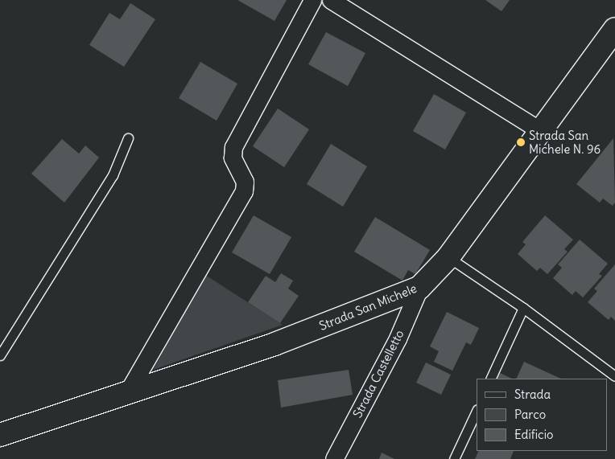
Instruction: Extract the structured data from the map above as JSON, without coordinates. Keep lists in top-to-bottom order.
{
  "streets": {
    "street": ["Strada San Michele", "Strada Castelletto"]
  },
  "crossings": [
    ["Strada San Michele", "Strada Castelletto"]
  ],
  "places": ["Strada San Michele N. 96"],
  "legend": ["Strada", "Parco", "Edificio"]
}
